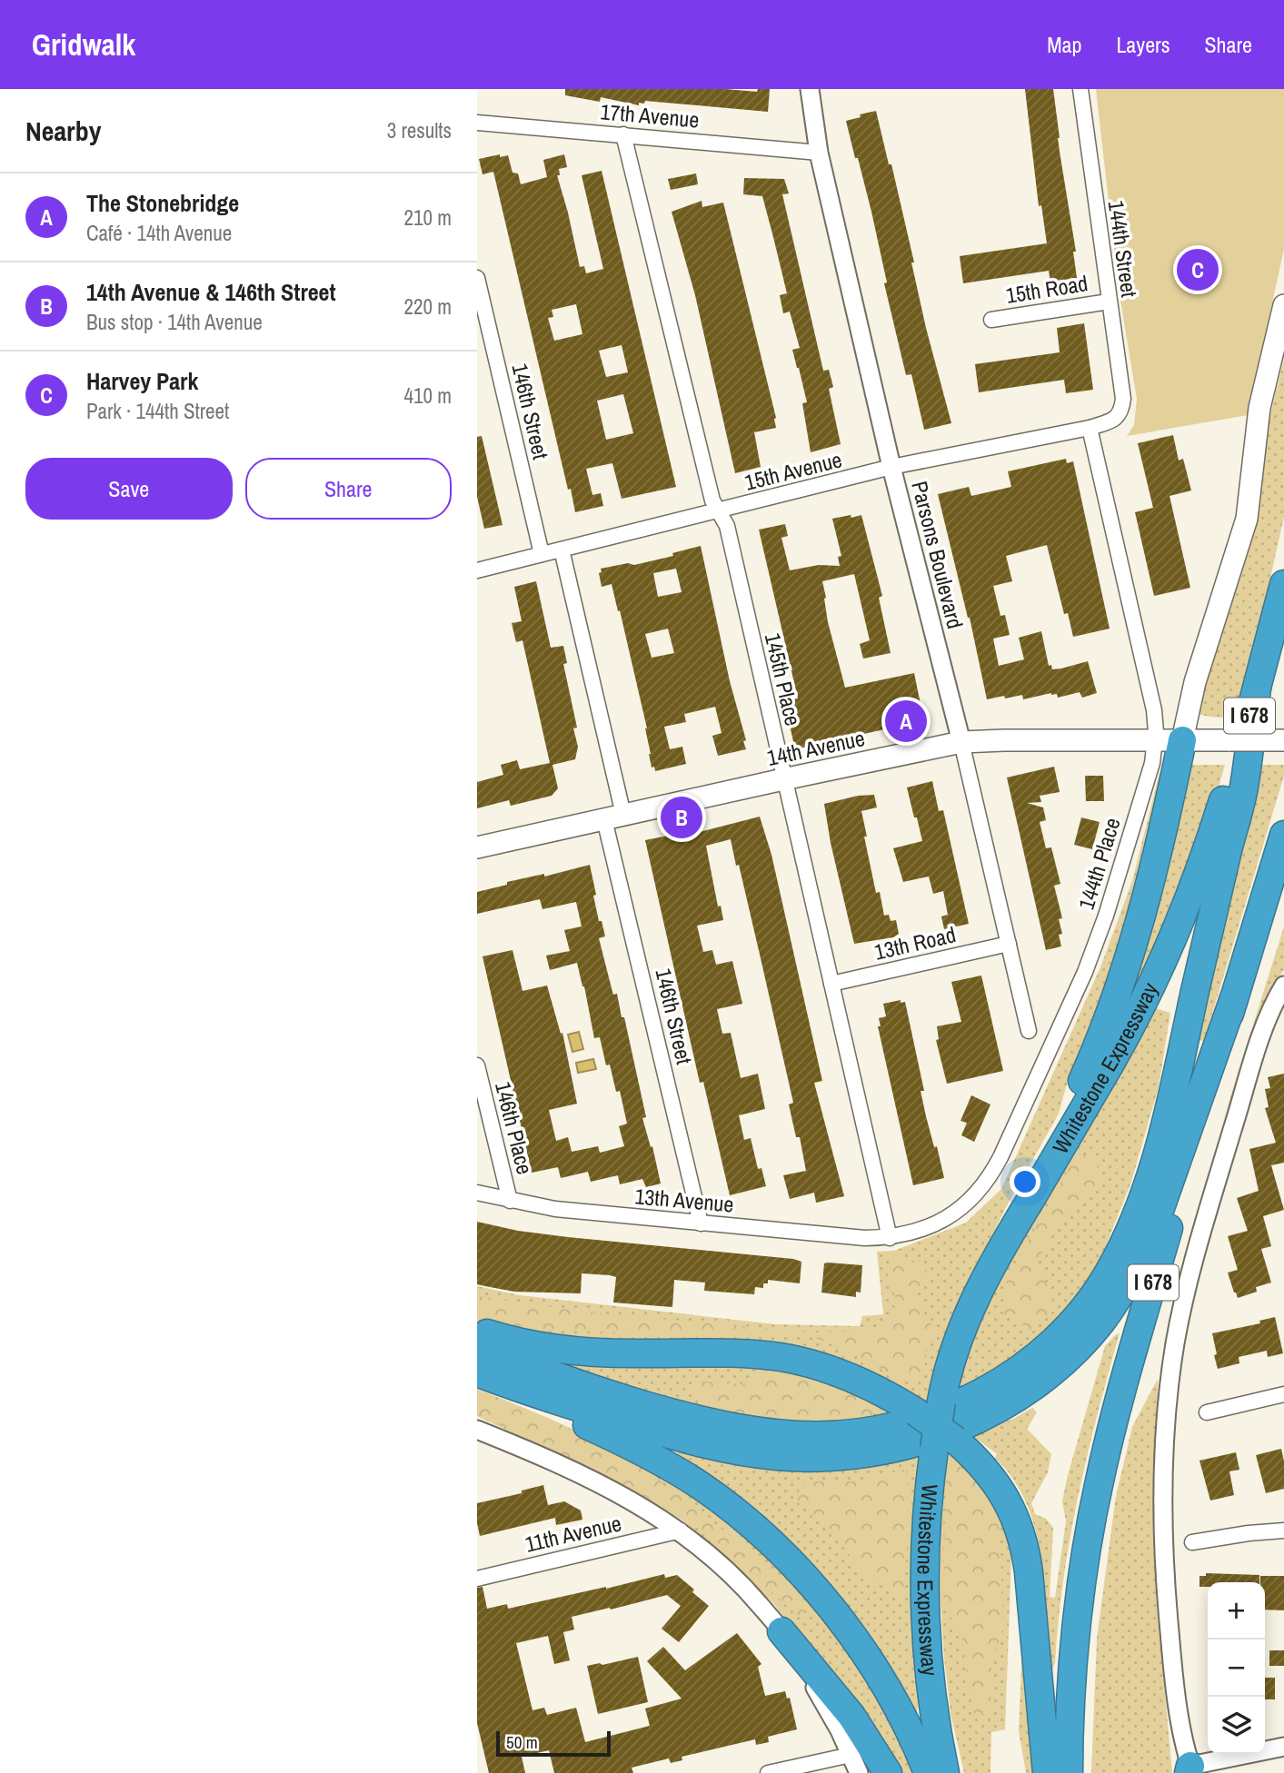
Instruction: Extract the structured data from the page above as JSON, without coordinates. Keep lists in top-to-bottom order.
{
  "streets": {
    "highway": ["I 678", "Whitestone Expressway"],
    "main road": ["14th Avenue"],
    "street": [
      "17th Avenue",
      "144th Street",
      "15th Road",
      "146th Street",
      "15th Avenue",
      "Parsons Boulevard",
      "145th Place",
      "144th Place",
      "13th Road",
      "146th Place",
      "13th Avenue",
      "11th Avenue"
    ]
  },
  "crossings": [
    ["17th Avenue", "Parsons Boulevard"],
    ["17th Avenue", "145th Place"],
    ["144th Street", "15th Road"],
    ["144th Street", "15th Avenue"],
    ["146th Street", "15th Avenue"],
    ["146th Street", "14th Avenue"],
    ["146th Street", "13th Avenue"],
    ["15th Avenue", "Parsons Boulevard"],
    ["15th Avenue", "145th Place"],
    ["15th Avenue", "144th Place"],
    ["Parsons Boulevard", "14th Avenue"],
    ["Parsons Boulevard", "13th Road"],
    ["145th Place", "14th Avenue"],
    ["145th Place", "144th Place"],
    ["145th Place", "13th Road"],
    ["145th Place", "13th Avenue"],
    ["14th Avenue", "144th Place"],
    ["144th Place", "13th Avenue"],
    ["146th Place", "13th Avenue"]
  ],
  "scale_bar": "50 m",
  "page": {
    "header": "Gridwalk",
    "nav": ["Map", "Layers", "Share"],
    "heading": ["Nearby", "3 results"],
    "list": [
      {
        "mark": "A",
        "name": "The Stonebridge",
        "note": "Café · 14th Avenue",
        "value": "210 m"
      },
      {
        "mark": "B",
        "name": "14th Avenue & 146th Street",
        "note": "Bus stop · 14th Avenue",
        "value": "220 m"
      },
      {
        "mark": "C",
        "name": "Harvey Park",
        "note": "Park · 144th Street",
        "value": "410 m"
      }
    ],
    "pins": ["C", "A", "B"],
    "buttons": ["Save", "Share"],
    "map_buttons": ["+", "−"],
    "scale": "50 m"
  }
}
